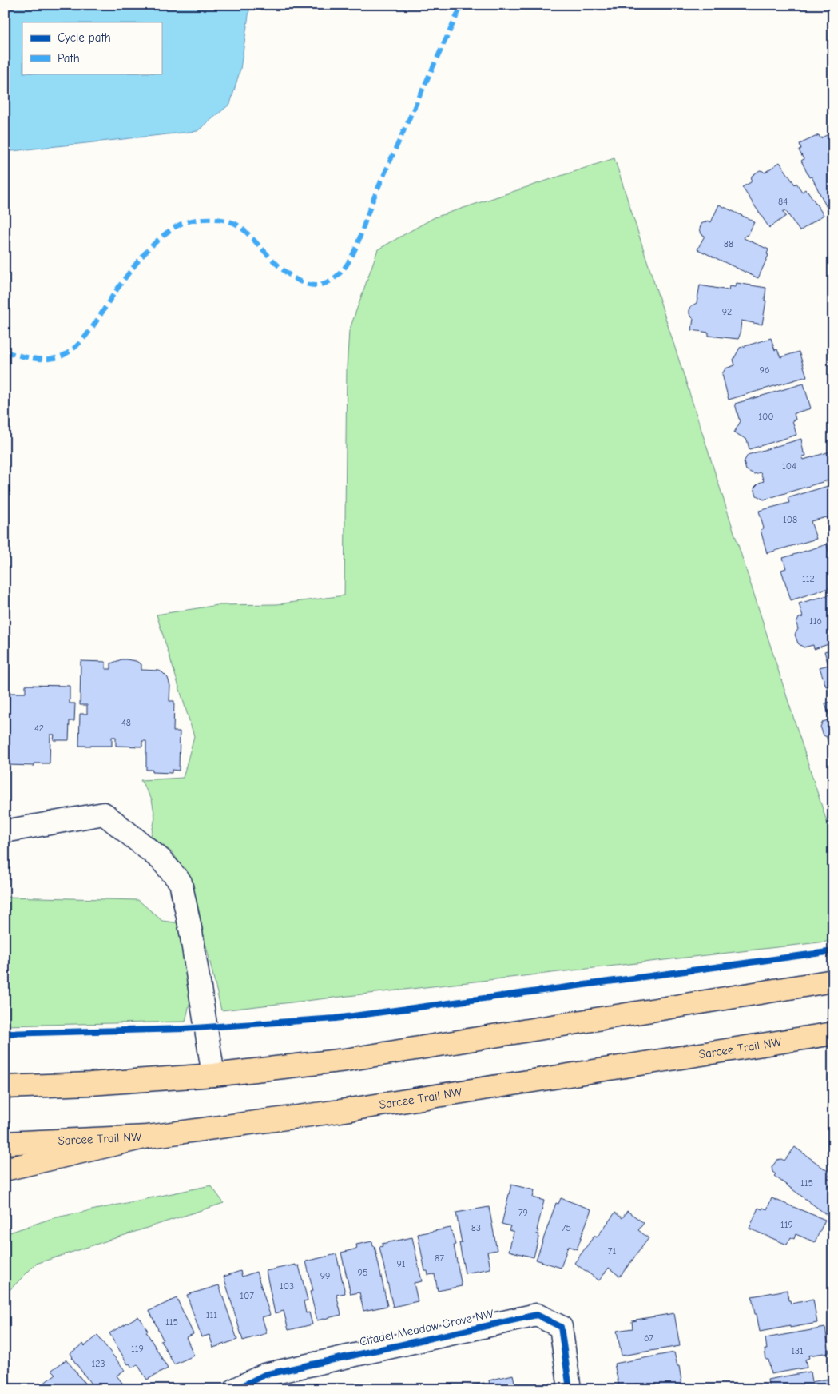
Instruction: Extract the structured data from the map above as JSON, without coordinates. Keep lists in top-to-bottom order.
{
  "streets": {
    "main road": ["Sarcee Trail NW"],
    "street": ["Citadel Meadow Grove NW"]
  },
  "house_numbers": [
    "84",
    "88",
    "92",
    "96",
    "100",
    "104",
    "108",
    "112",
    "116",
    "48",
    "42",
    "115",
    "79",
    "119",
    "83",
    "75",
    "71",
    "87",
    "91",
    "95",
    "99",
    "103",
    "107",
    "111",
    "115",
    "67",
    "119",
    "131",
    "123"
  ],
  "legend": ["Cycle path", "Path"]
}
